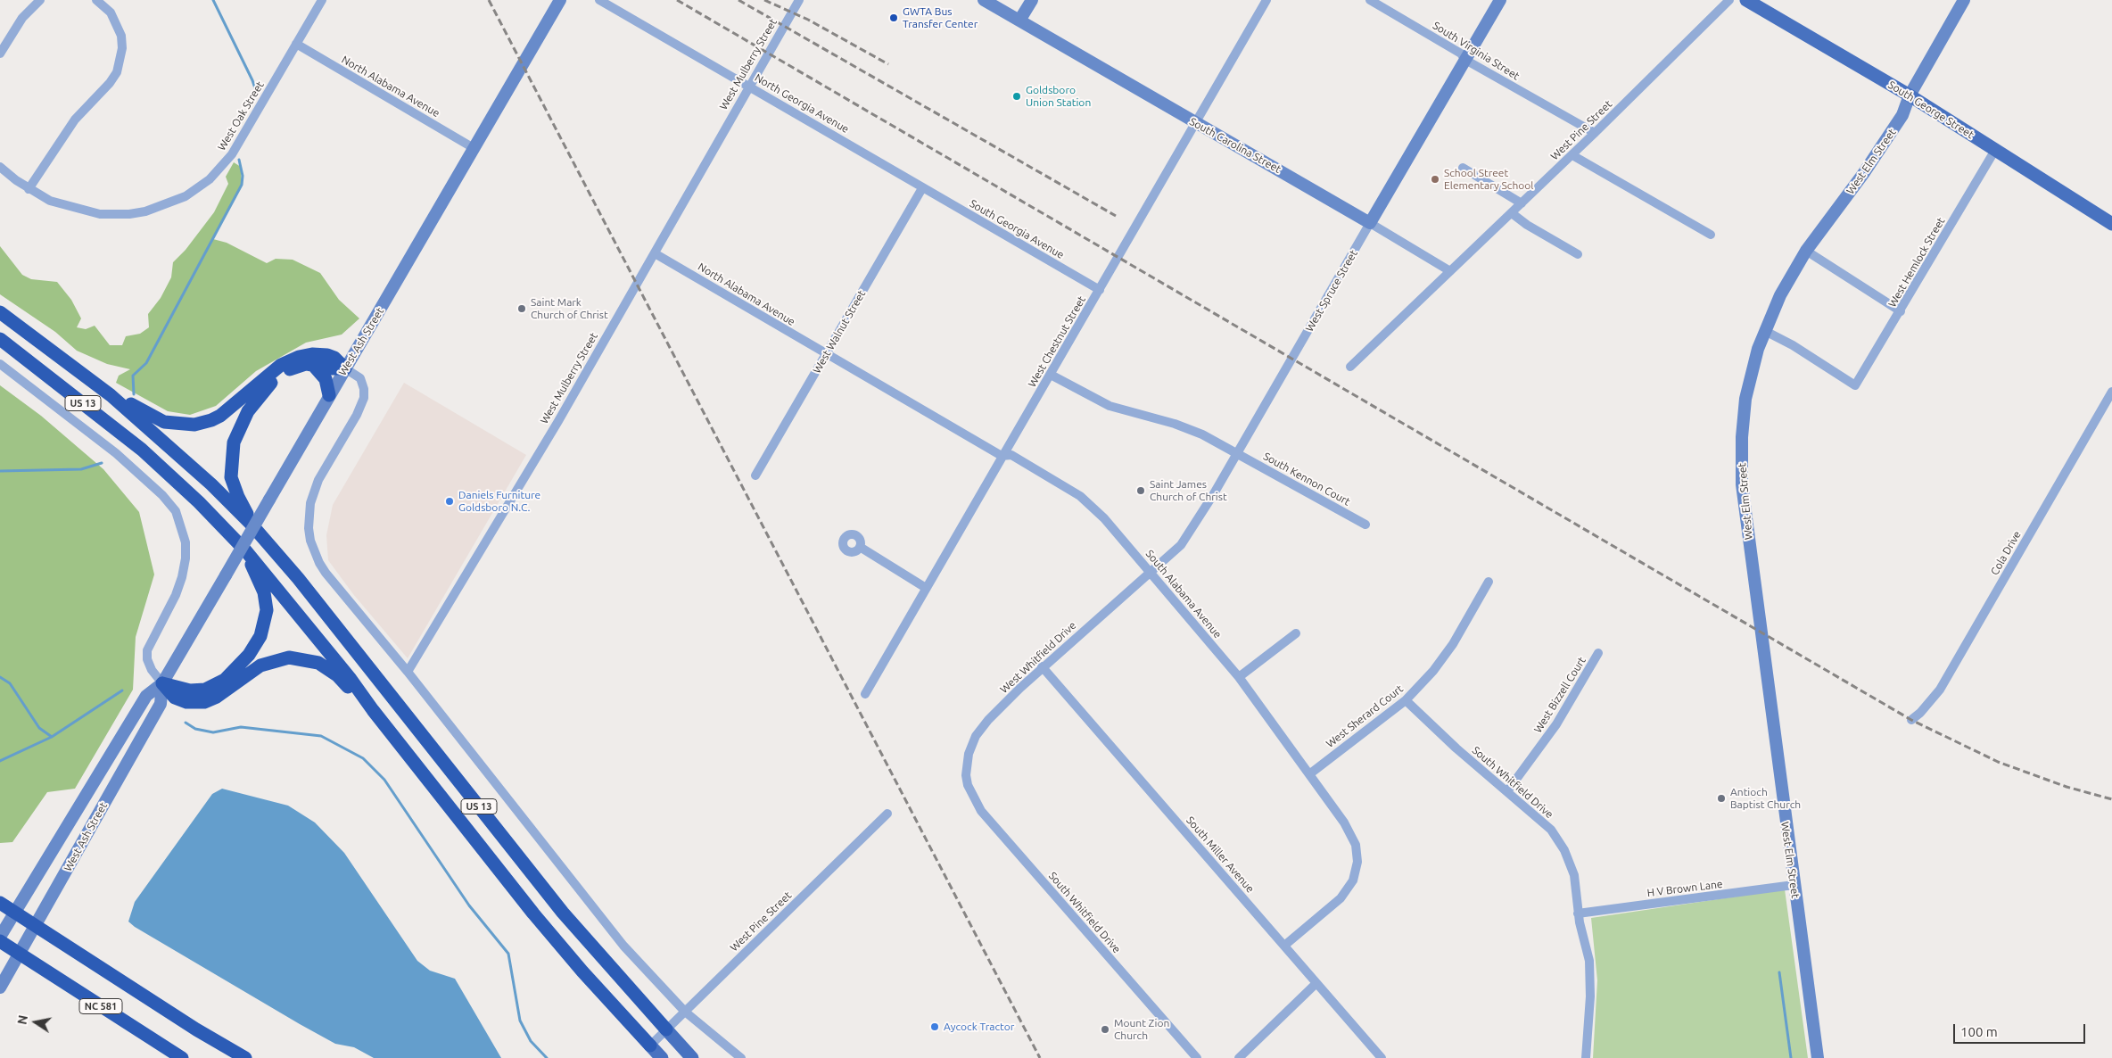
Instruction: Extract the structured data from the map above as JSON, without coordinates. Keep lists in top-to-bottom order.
{
  "streets": {
    "highway": ["US 13", "NC 581"],
    "main road": ["South George Street"],
    "street": [
      "South Virginia Street",
      "West Mulberry Street",
      "North Alabama Avenue",
      "North Georgia Avenue",
      "West Oak Street",
      "West Pine Street",
      "South Carolina Street",
      "West Elm Street",
      "South Georgia Avenue",
      "West Hemlock Street",
      "West Spruce Street",
      "West Walnut Street",
      "West Ash Street",
      "West Chestnut Street",
      "South Kennon Court",
      "Cola Drive",
      "South Alabama Avenue",
      "West Whitfield Drive",
      "West Bizzell Court",
      "West Sherard Court",
      "South Whitfield Drive",
      "South Miller Avenue",
      "H V Brown Lane"
    ]
  },
  "crossings": [
    ["South Virginia Street", "West Pine Street"],
    ["South Virginia Street", "West Spruce Street"],
    ["West Mulberry Street", "North Alabama Avenue"],
    ["West Mulberry Street", "North Georgia Avenue"],
    ["North Alabama Avenue", "West Oak Street"],
    ["North Alabama Avenue", "West Walnut Street"],
    ["North Alabama Avenue", "West Ash Street"],
    ["North Alabama Avenue", "South Alabama Avenue"],
    ["North Georgia Avenue", "South Georgia Avenue"],
    ["North Georgia Avenue", "West Walnut Street"],
    ["South George Street", "West Elm Street"],
    ["South George Street", "West Hemlock Street"],
    ["West Pine Street", "South Carolina Street"],
    ["West Pine Street", "US 13"],
    ["South Carolina Street", "West Spruce Street"],
    ["South Carolina Street", "West Chestnut Street"],
    ["West Elm Street", "West Hemlock Street"],
    ["West Elm Street", "H V Brown Lane"],
    ["South Georgia Avenue", "West Walnut Street"],
    ["South Georgia Avenue", "West Chestnut Street"],
    ["West Spruce Street", "South Kennon Court"],
    ["West Spruce Street", "South Alabama Avenue"],
    ["West Spruce Street", "West Whitfield Drive"],
    ["West Walnut Street", "South Alabama Avenue"],
    ["West Ash Street", "NC 581"],
    ["West Chestnut Street", "South Kennon Court"],
    ["West Chestnut Street", "South Alabama Avenue"],
    ["South Alabama Avenue", "West Whitfield Drive"],
    ["South Alabama Avenue", "West Sherard Court"],
    ["South Alabama Avenue", "South Miller Avenue"],
    ["West Whitfield Drive", "South Whitfield Drive"],
    ["West Whitfield Drive", "South Miller Avenue"],
    ["West Bizzell Court", "South Whitfield Drive"],
    ["West Sherard Court", "South Whitfield Drive"],
    ["South Whitfield Drive", "H V Brown Lane"]
  ],
  "places": [
    "GWTA Bus Transfer Center",
    "Goldsboro Union Station",
    "School Street Elementary School",
    "Saint Mark Church of Christ",
    "Saint James Church of Christ",
    "Daniels Furniture Goldsboro N.C.",
    "Antioch Baptist Church",
    "Aycock Tractor",
    "Mount Zion Church"
  ],
  "scale_bar": "100 m",
  "north": "left"
}
